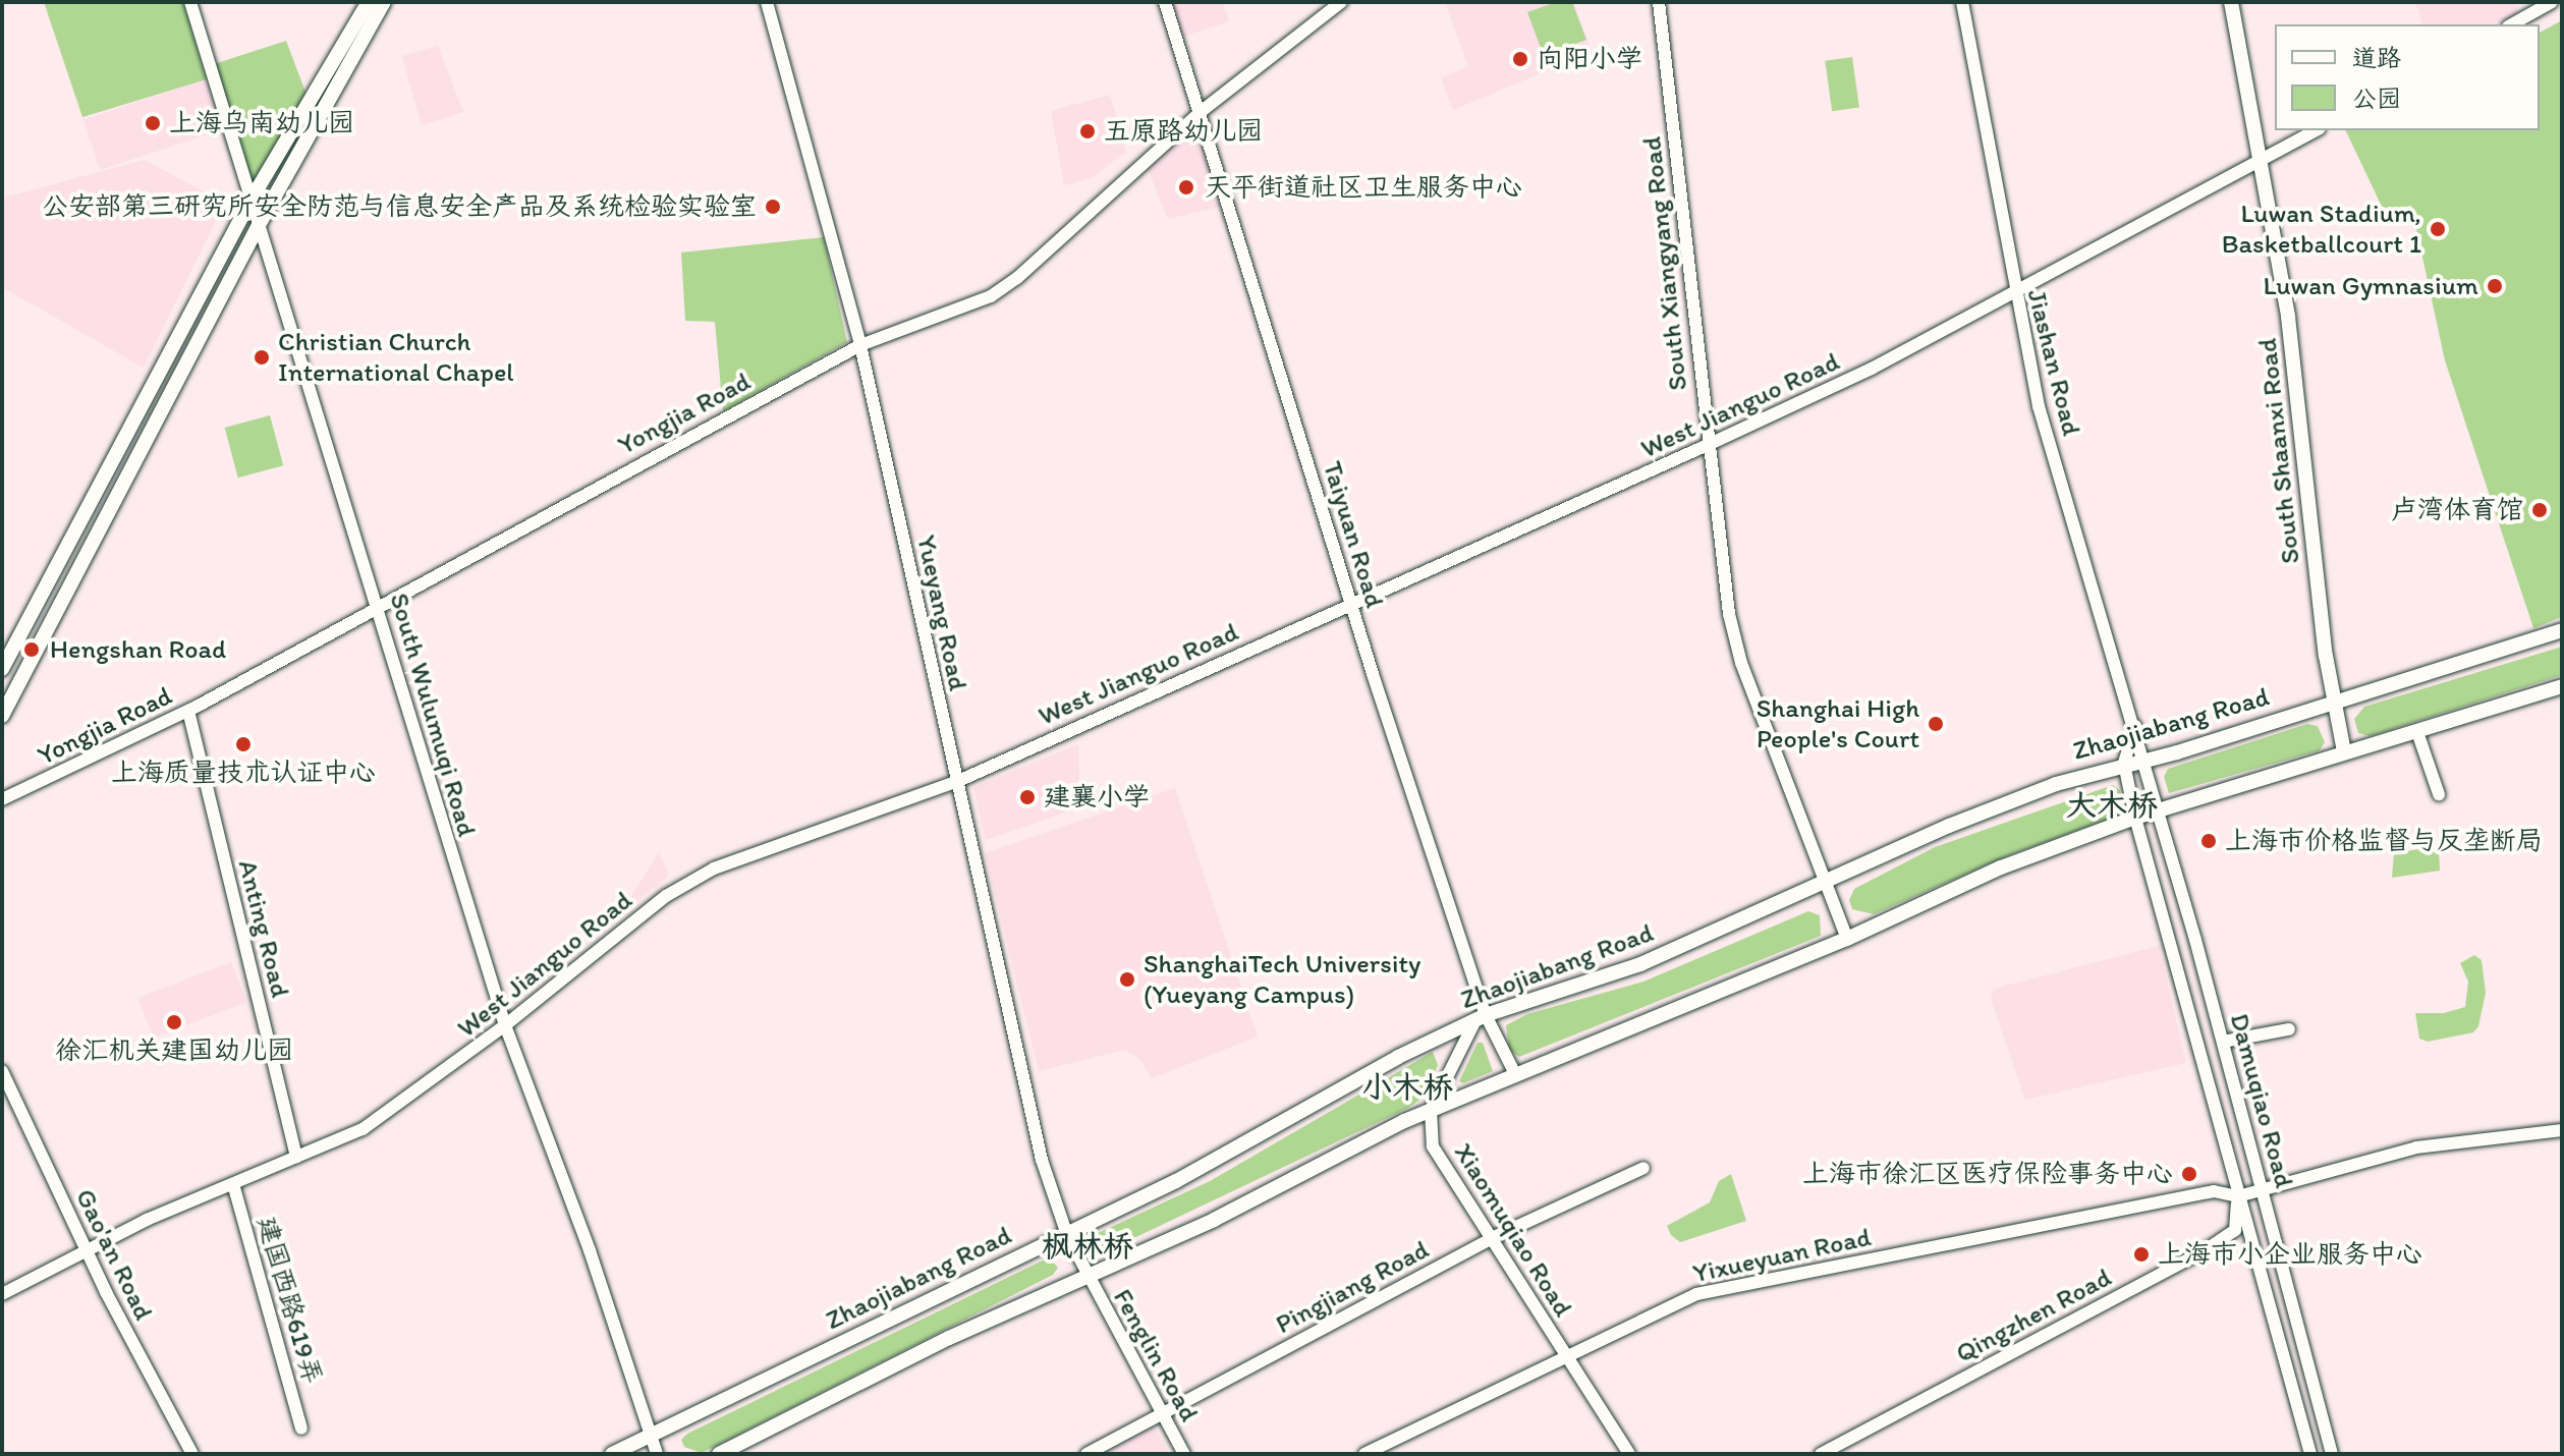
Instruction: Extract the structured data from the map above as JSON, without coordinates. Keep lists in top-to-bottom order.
{
  "streets": {
    "main road": ["South Shaanxi Road", "Zhaojiabang Road"],
    "street": [
      "South Xiangyang Road",
      "Jiashan Road",
      "West Jianguo Road",
      "Yongjia Road",
      "Taiyuan Road",
      "Yueyang Road",
      "South Wulumuqi Road",
      "Anting Road",
      "Damuqiao Road",
      "Xiaomuqiao Road",
      "Gao'an Road",
      "Yixueyuan Road",
      "Pingjiang Road",
      "建国西路619弄",
      "Qingzhen Road",
      "Fenglin Road"
    ]
  },
  "crossings": [
    ["South Xiangyang Road", "West Jianguo Road"],
    ["South Xiangyang Road", "Zhaojiabang Road"],
    ["Jiashan Road", "West Jianguo Road"],
    ["Jiashan Road", "Zhaojiabang Road"],
    ["Jiashan Road", "Damuqiao Road"],
    ["West Jianguo Road", "South Shaanxi Road"],
    ["West Jianguo Road", "Taiyuan Road"],
    ["West Jianguo Road", "Yueyang Road"],
    ["West Jianguo Road", "South Wulumuqi Road"],
    ["West Jianguo Road", "Anting Road"],
    ["West Jianguo Road", "Gao'an Road"],
    ["West Jianguo Road", "建国西路619弄"],
    ["Yongjia Road", "Taiyuan Road"],
    ["Yongjia Road", "Yueyang Road"],
    ["Yongjia Road", "South Wulumuqi Road"],
    ["Yongjia Road", "Anting Road"],
    ["South Shaanxi Road", "Zhaojiabang Road"],
    ["Taiyuan Road", "Zhaojiabang Road"],
    ["Yueyang Road", "Zhaojiabang Road"],
    ["Yueyang Road", "Fenglin Road"],
    ["South Wulumuqi Road", "Zhaojiabang Road"],
    ["Zhaojiabang Road", "Damuqiao Road"],
    ["Zhaojiabang Road", "Fenglin Road"],
    ["Damuqiao Road", "Yixueyuan Road"],
    ["Damuqiao Road", "Qingzhen Road"],
    ["Xiaomuqiao Road", "Yixueyuan Road"],
    ["Xiaomuqiao Road", "Pingjiang Road"],
    ["Yixueyuan Road", "Qingzhen Road"],
    ["Pingjiang Road", "Fenglin Road"]
  ],
  "districts": ["大木桥", "小木桥", "枫林桥"],
  "places": [
    "向阳小学",
    "上海乌南幼儿园",
    "五原路幼儿园",
    "天平街道社区卫生服务中心",
    "公安部第三研究所安全防范与信息安全产品及系统检验实验室",
    "Luwan Stadium, Basketballcourt 1",
    "Luwan Gymnasium",
    "Christian Church International Chapel",
    "卢湾体育馆",
    "Hengshan Road",
    "Shanghai High People's Court",
    "上海质量技术认证中心",
    "建襄小学",
    "上海市价格监督与反垄断局",
    "ShanghaiTech University (Yueyang Campus)",
    "徐汇机关建国幼儿园",
    "上海市徐汇区医疗保险事务中心",
    "上海市小企业服务中心"
  ],
  "legend": ["道路", "公园"]
}
